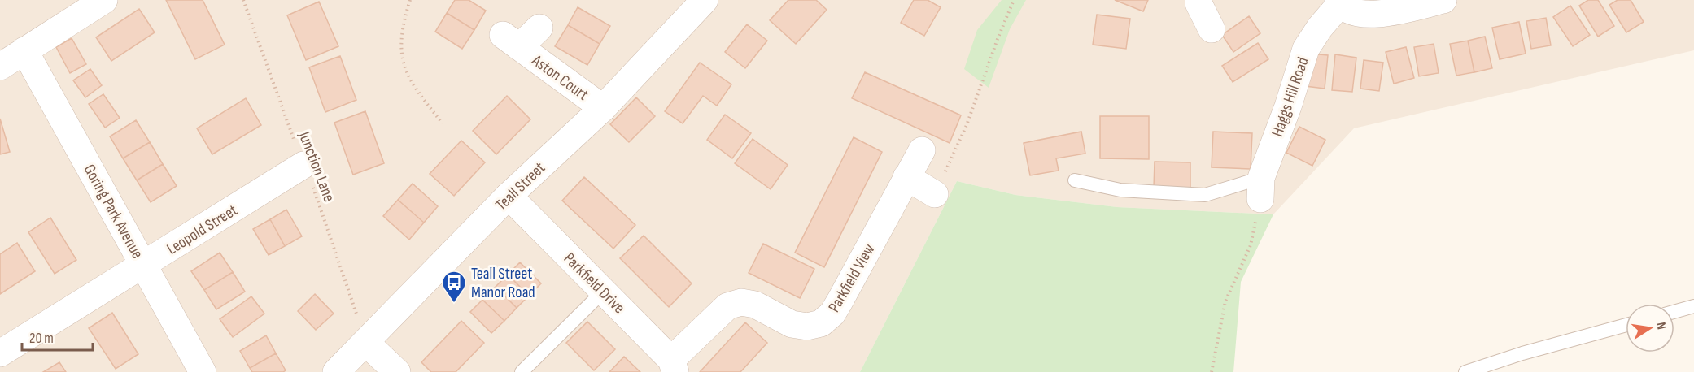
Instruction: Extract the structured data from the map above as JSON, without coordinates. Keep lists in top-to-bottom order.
{
  "streets": {
    "street": [
      "Aston Court",
      "Haggs Hill Road",
      "Teall Street",
      "Goring Park Avenue",
      "Leopold Street",
      "Parkfield View",
      "Parkfield Drive"
    ],
    "path": ["Junction Lane"]
  },
  "crossings": [
    ["Aston Court", "Teall Street"],
    ["Junction Lane", "Teall Street"],
    ["Junction Lane", "Leopold Street"],
    ["Teall Street", "Parkfield Drive"],
    ["Goring Park Avenue", "Leopold Street"],
    ["Parkfield View", "Parkfield Drive"]
  ],
  "places": {
    "bus stop": ["Teall Street Manor Road"]
  },
  "scale_bar": "20 m",
  "north": "right"
}
